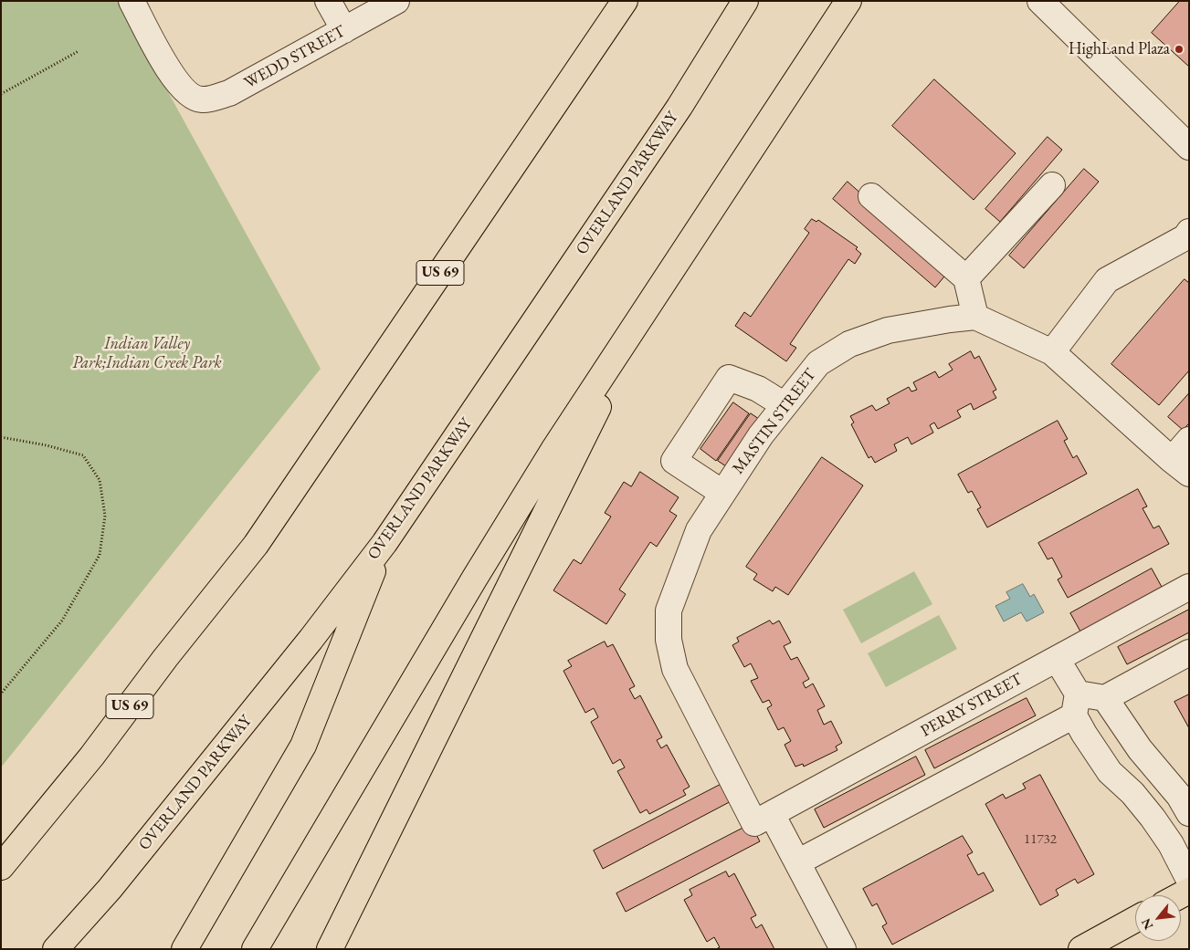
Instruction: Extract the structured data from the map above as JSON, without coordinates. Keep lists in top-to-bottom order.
{
  "streets": {
    "main road": ["OVERLAND PARKWAY", "US 69"],
    "street": ["WEDD STREET", "MASTIN STREET", "PERRY STREET"]
  },
  "crossings": [
    ["MASTIN STREET", "PERRY STREET"]
  ],
  "parks": ["Indian Valley Park;Indian Creek Park"],
  "places": ["HighLand Plaza"],
  "house_numbers": ["11732"],
  "north": "bottom left"
}
